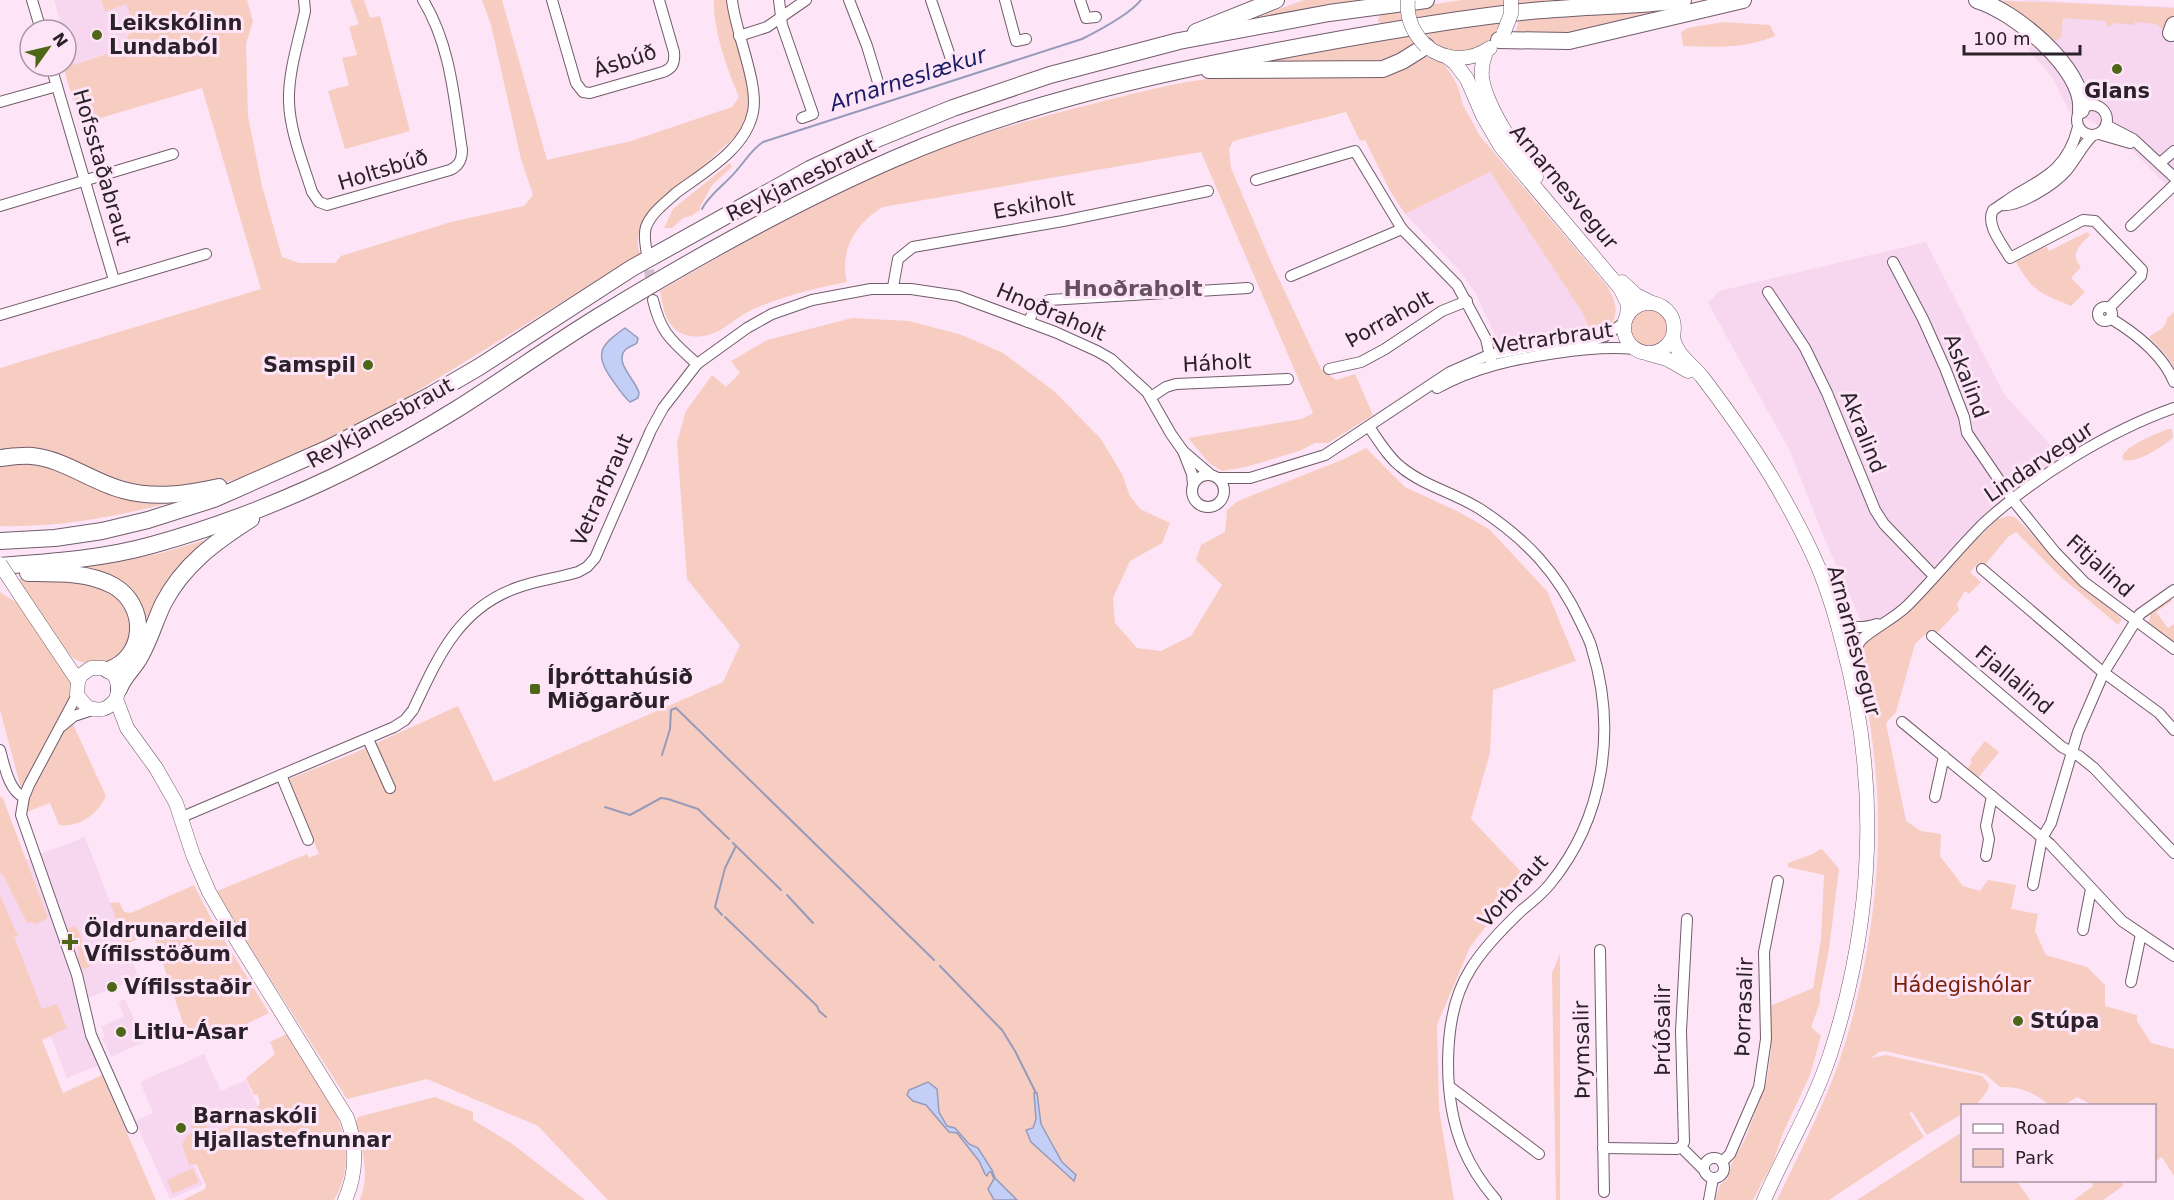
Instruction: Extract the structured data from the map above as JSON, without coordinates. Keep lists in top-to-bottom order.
{
  "streets": {
    "highway": ["Reykjanesbraut"],
    "main road": ["Arnarnesvegur"],
    "street": [
      "Ásbúð",
      "Hofsstaðabraut",
      "Holtsbúð",
      "Eskiholt",
      "Hnoðraholt",
      "Þorraholt",
      "Vetrarbraut",
      "Háholt",
      "Askalind",
      "Akralind",
      "Lindarvegur",
      "Fitjalind",
      "Fjallalind",
      "Vorbraut",
      "Þorrasalir",
      "Þrúðsalir",
      "Þrymsalir"
    ]
  },
  "crossings": [
    ["Arnarnesvegur", "Vetrarbraut"],
    ["Arnarnesvegur", "Lindarvegur"],
    ["Eskiholt", "Hnoðraholt"],
    ["Hnoðraholt", "Vetrarbraut"],
    ["Hnoðraholt", "Háholt"],
    ["Þorraholt", "Vetrarbraut"],
    ["Vetrarbraut", "Vorbraut"],
    ["Askalind", "Lindarvegur"],
    ["Askalind", "Fitjalind"],
    ["Akralind", "Lindarvegur"],
    ["Lindarvegur", "Fitjalind"],
    ["Fitjalind", "Fjallalind"]
  ],
  "districts": ["Hnoðraholt"],
  "water": ["Arnarneslækur"],
  "parks": ["Hádegishólar"],
  "places": {
    "other": [
      "Leikskólinn Lundaból",
      "Glans",
      "Samspil",
      "Vífilsstaðir",
      "Stúpa",
      "Litlu-Ásar",
      "Barnaskóli Hjallastefnunnar"
    ],
    "transit": ["Íþróttahúsið Miðgarður"],
    "health": ["Öldrunardeild Vífilsstöðum"]
  },
  "legend": ["Road", "Park"],
  "scale_bar": "100 m",
  "north": "top right"
}
